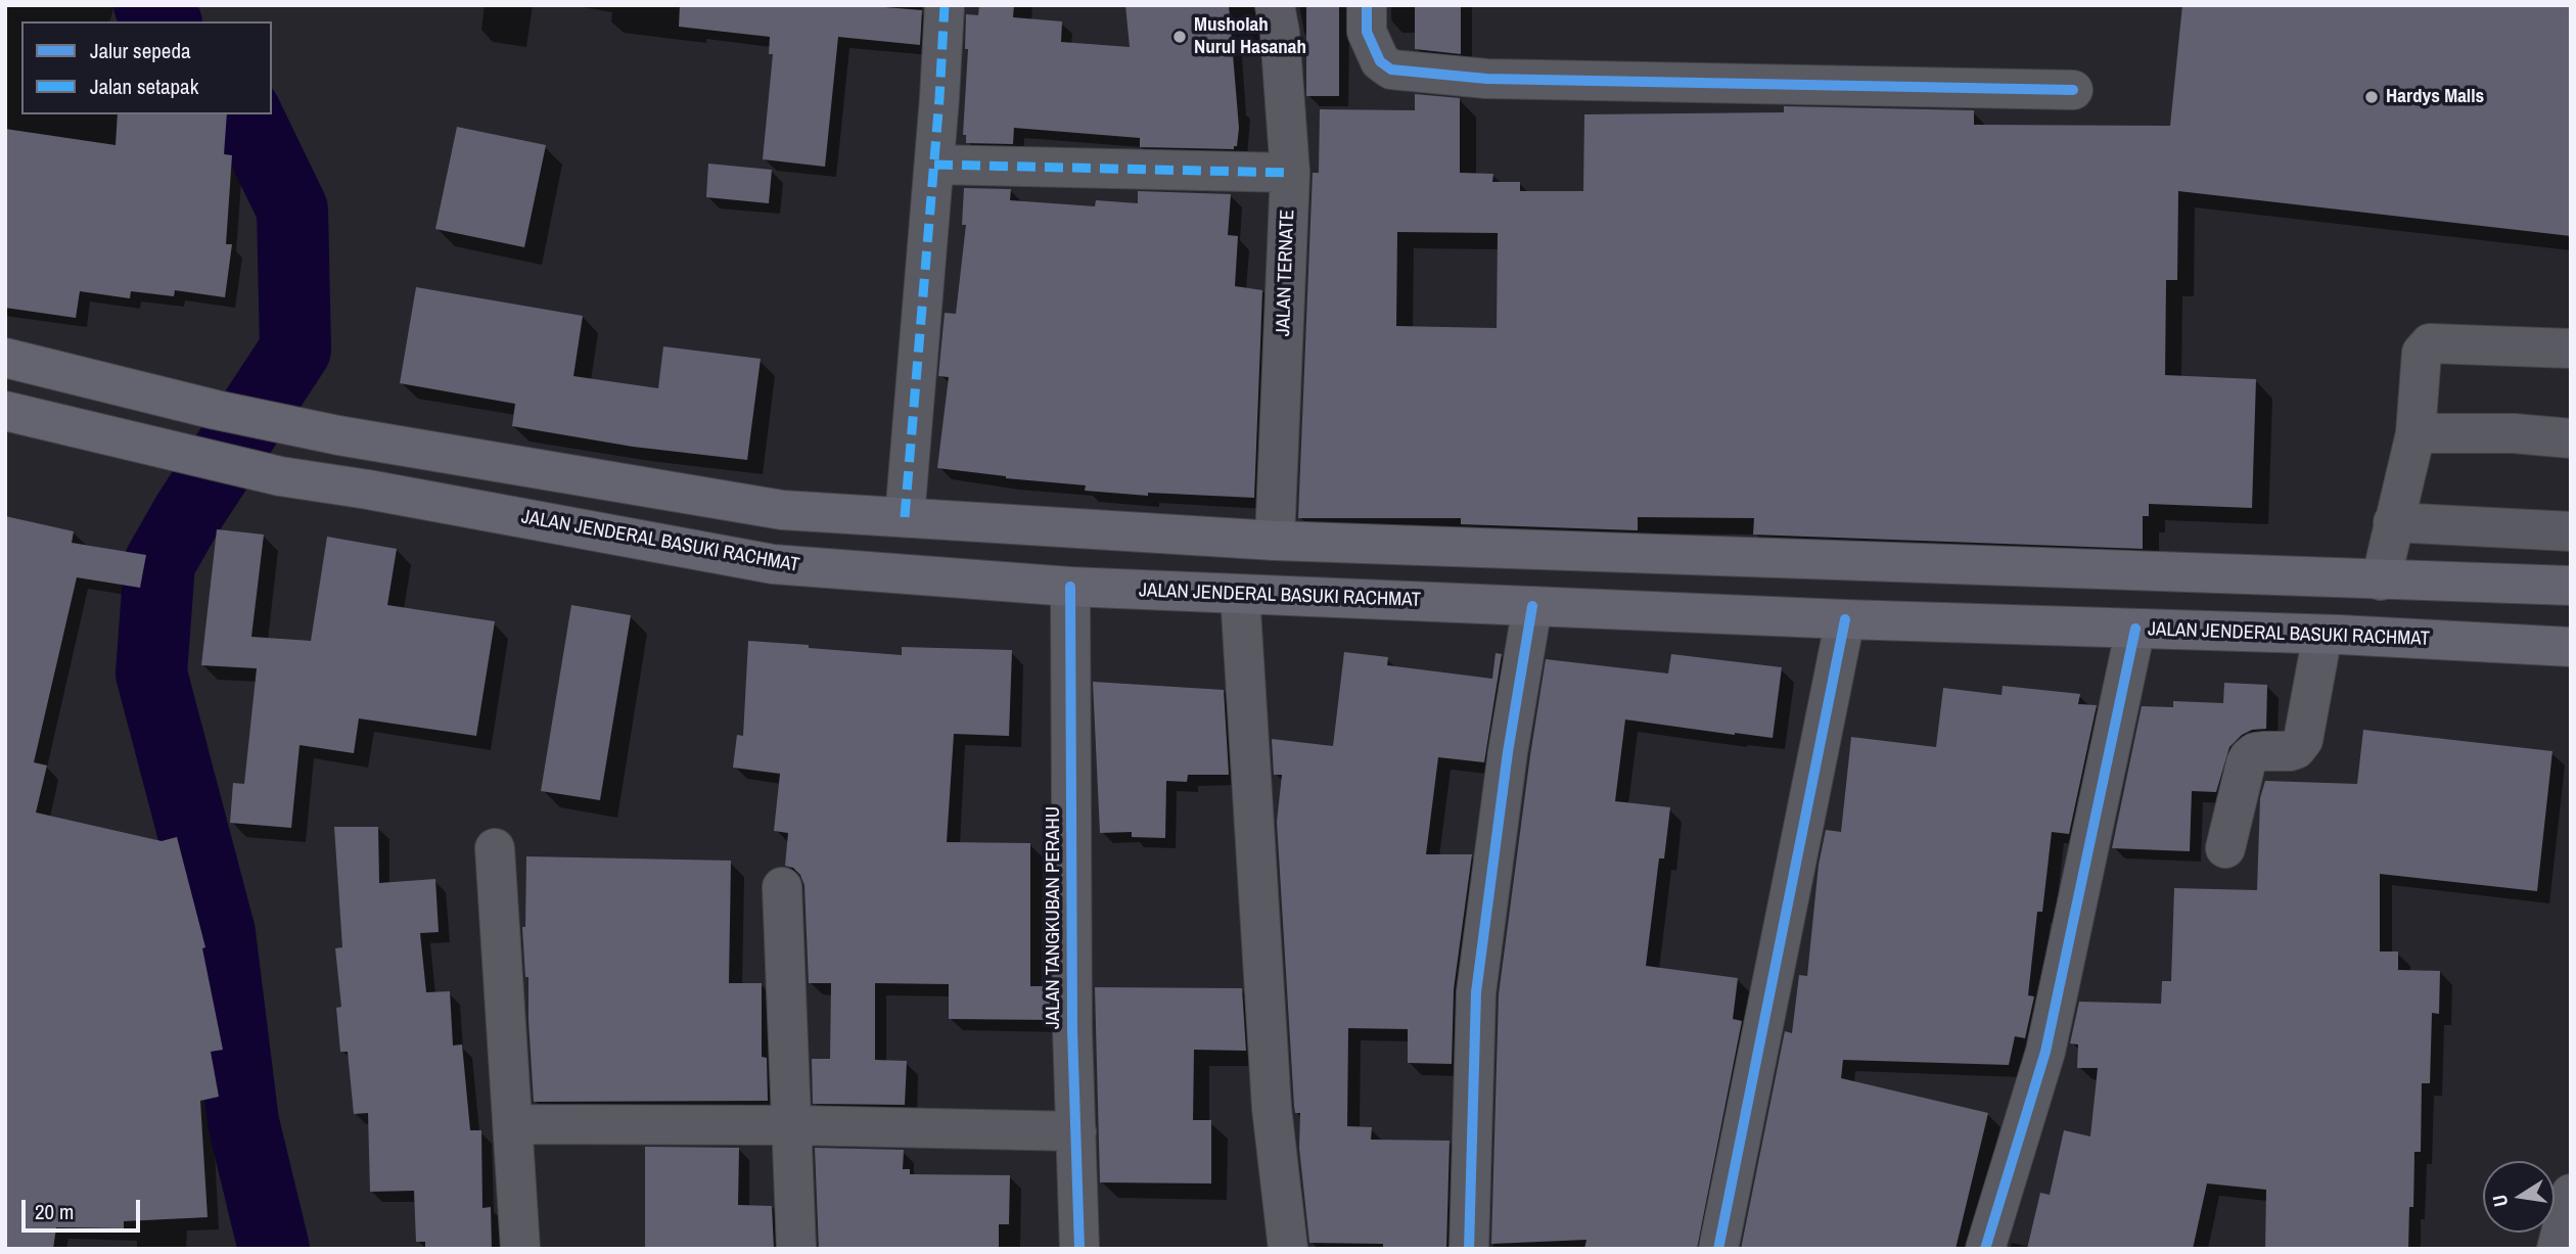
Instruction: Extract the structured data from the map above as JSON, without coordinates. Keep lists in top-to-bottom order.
{
  "streets": {
    "main road": ["JALAN JENDERAL BASUKI RACHMAT"],
    "street": ["JALAN TERNATE", "JALAN TANGKUBAN PERAHU"]
  },
  "crossings": [
    ["JALAN JENDERAL BASUKI RACHMAT", "JALAN TANGKUBAN PERAHU"]
  ],
  "places": ["Musholah Nurul Hasanah", "Hardys Malls"],
  "legend": ["Jalur sepeda", "Jalan setapak"],
  "scale_bar": "20 m",
  "north": "left"
}
